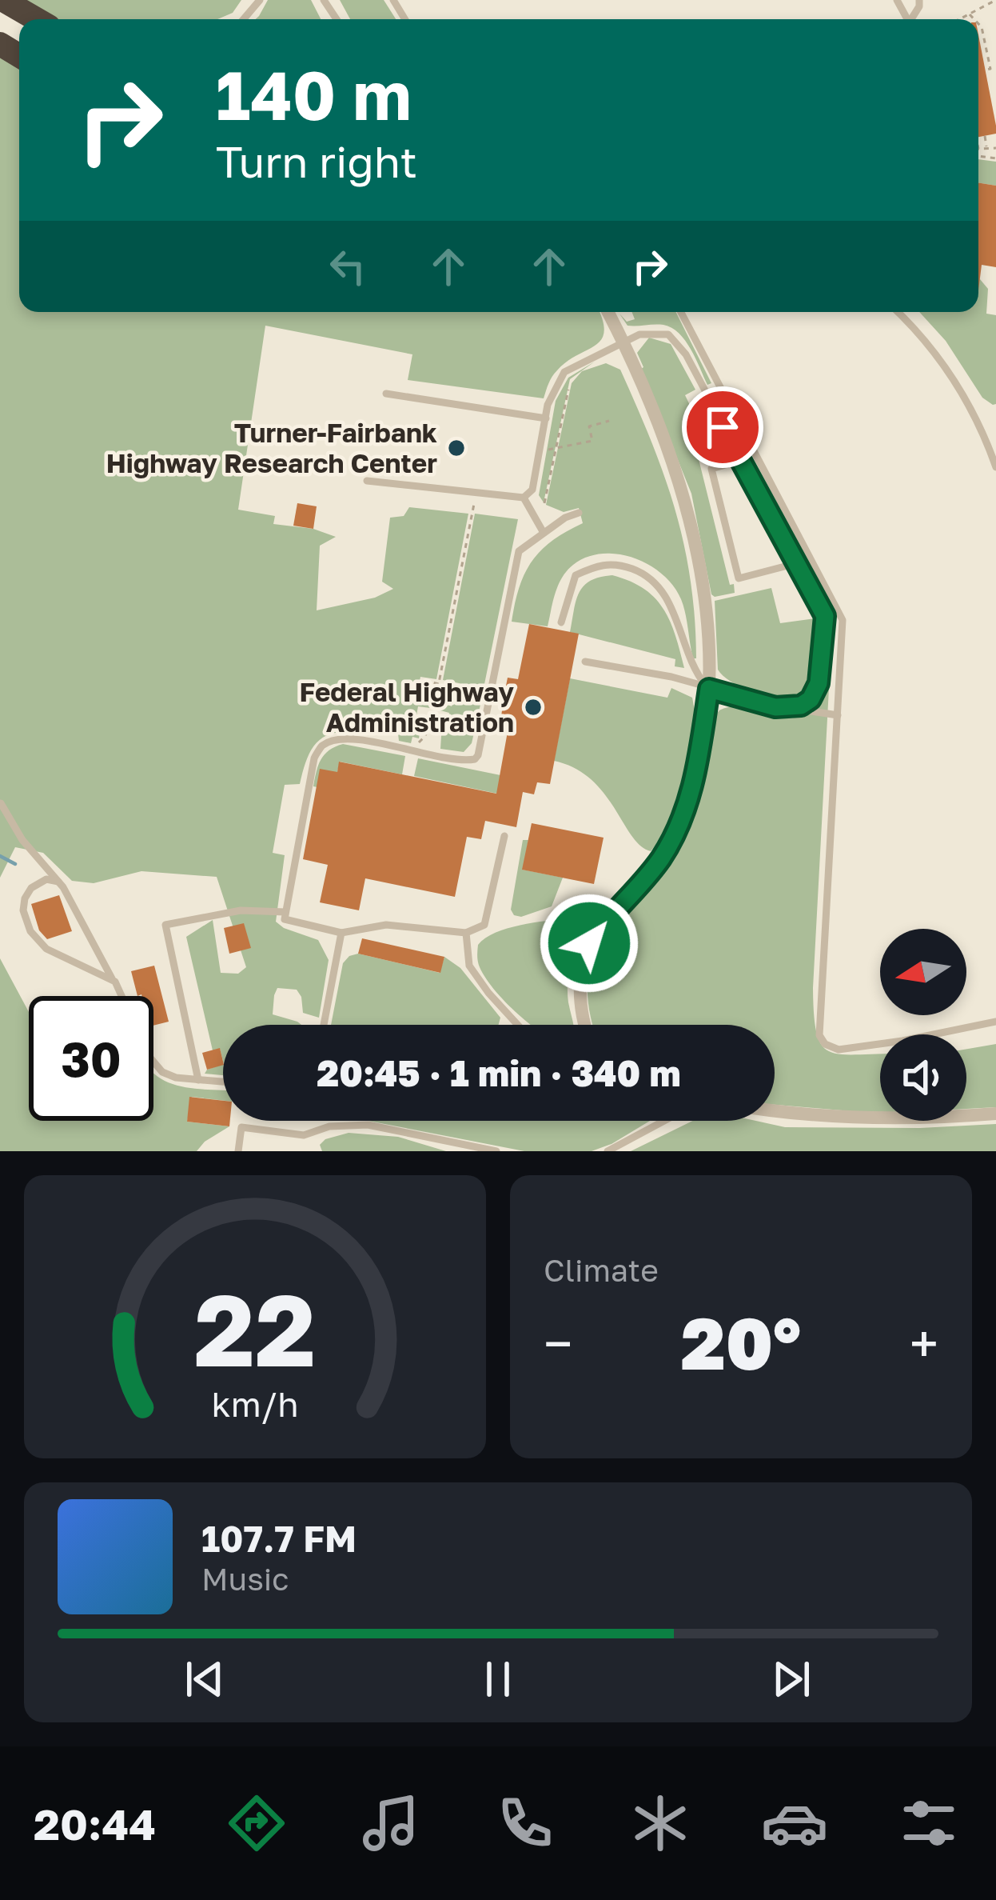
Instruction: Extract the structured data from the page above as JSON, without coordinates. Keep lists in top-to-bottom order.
{
  "places": ["Turner-Fairbank Highway Research Center", "Federal Highway Administration"],
  "north": "left",
  "page": {
    "turn": ["140 m", "Turn right"],
    "limit": "30",
    "trip": "20:45 · 1 min · 340 m",
    "tile": "Climate",
    "heat": ["−", "20°", "+"],
    "song": ["107.7 FM", "Music"],
    "tabs": "20:44",
    "gauge": ["22", "km/h"]
  }
}
